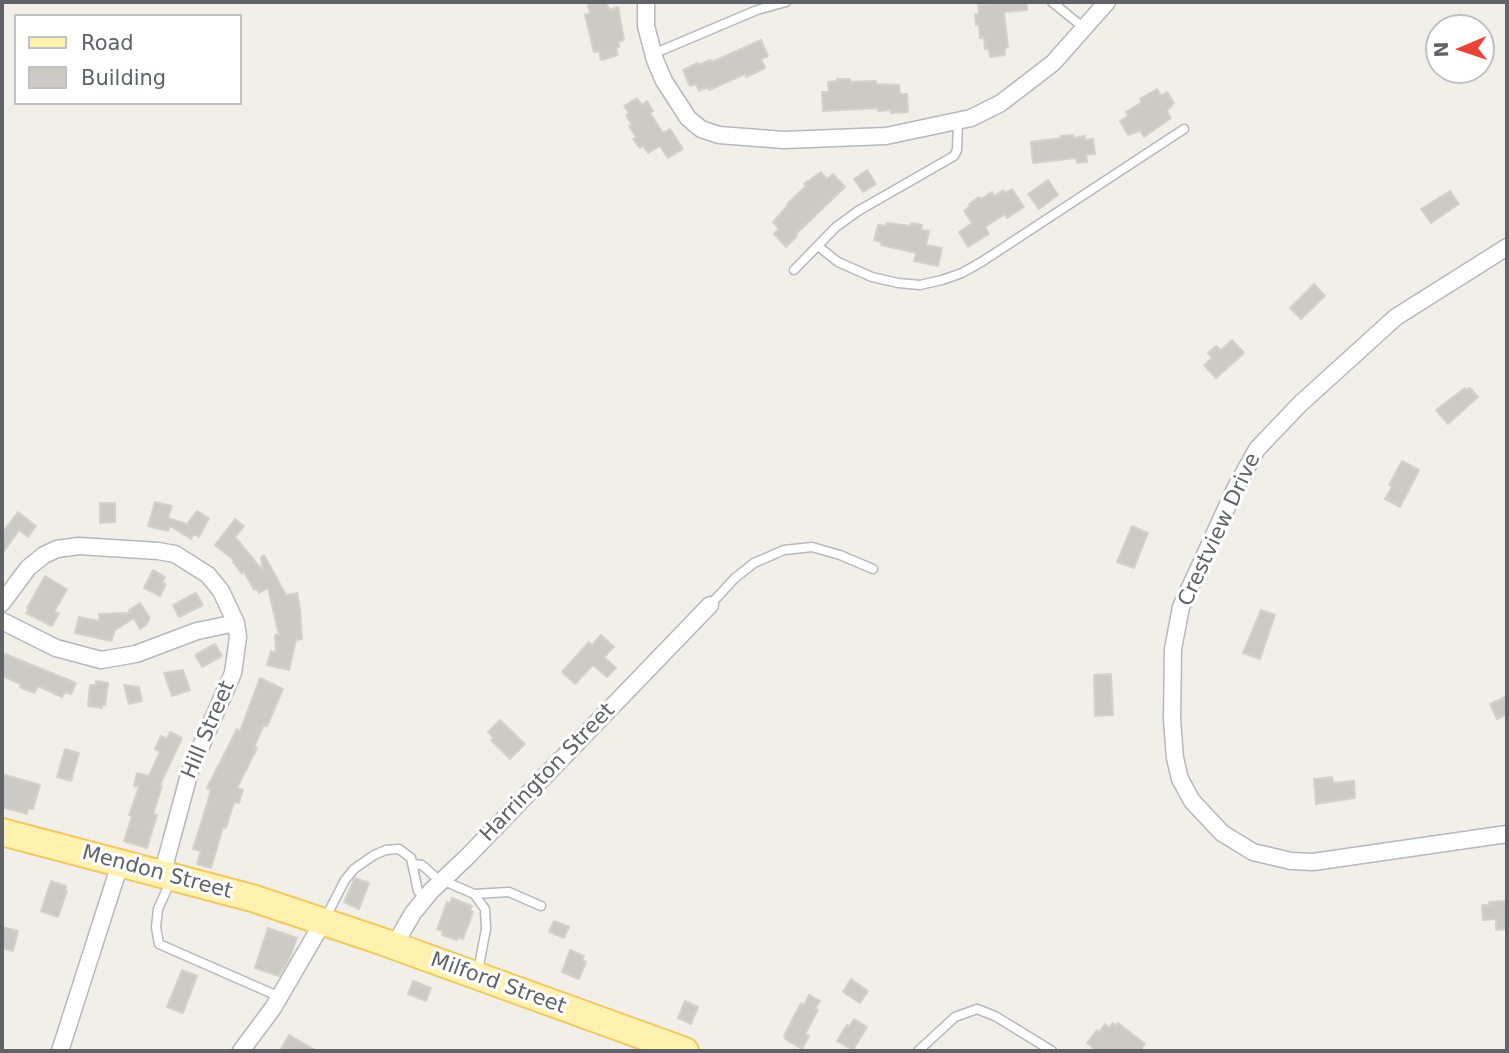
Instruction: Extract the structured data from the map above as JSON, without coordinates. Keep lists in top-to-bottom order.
{
  "streets": {
    "main road": ["Mendon Street", "Milford Street"],
    "street": ["Crestview Drive", "Hill Street", "Harrington Street"]
  },
  "crossings": [
    ["Hill Street", "Mendon Street"],
    ["Harrington Street", "Milford Street"],
    ["Mendon Street", "Milford Street"]
  ],
  "legend": ["Road", "Building"],
  "north": "left"
}
